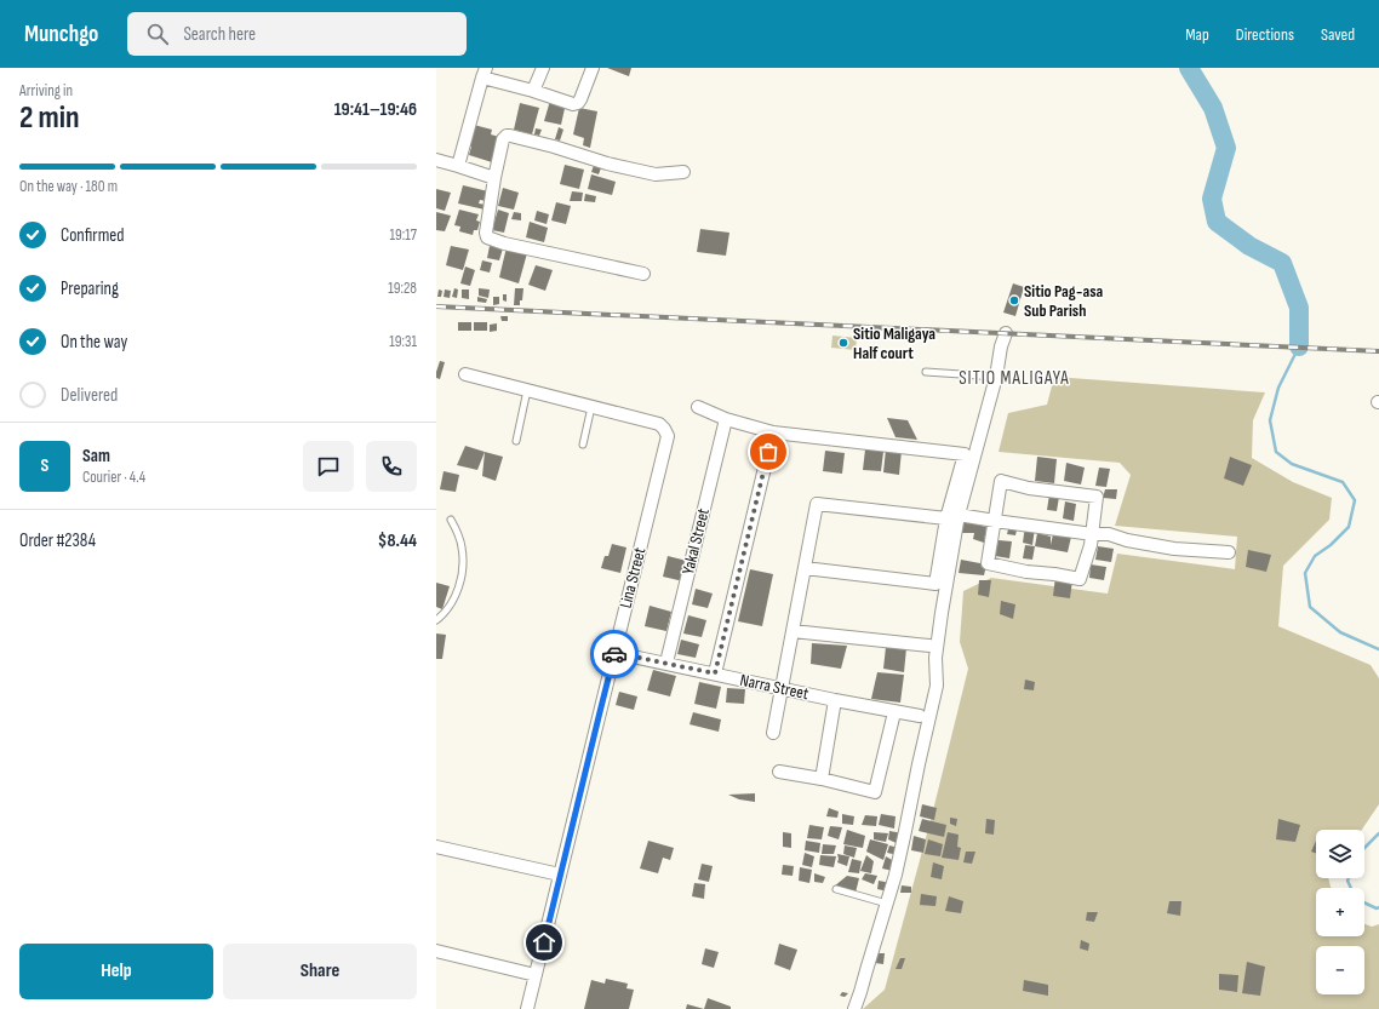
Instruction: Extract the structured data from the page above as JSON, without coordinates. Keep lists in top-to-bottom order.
{
  "streets": {
    "street": ["Yakal Street", "Lina Street", "Narra Street"]
  },
  "crossings": [
    ["Yakal Street", "Narra Street"],
    ["Lina Street", "Narra Street"]
  ],
  "districts": ["SITIO MALIGAYA"],
  "places": ["Sitio Pag-asa Sub Parish", "Sitio Maligaya Half court"],
  "page": {
    "header": "Munchgo",
    "search": "Search here",
    "nav": ["Map", "Directions", "Saved"],
    "heading": ["2 min", "Arriving in", "19:41–19:46"],
    "panel": [
      "Sam",
      "Courier · 4.4",
      "Order #2384",
      "$8.44"
    ],
    "bar": "On the way · 180 m",
    "list": [
      ["Confirmed", "19:17"],
      ["Preparing", "19:28"],
      ["On the way", "19:31"],
      "Delivered"
    ],
    "round": "S",
    "map_buttons": ["+", "−"],
    "buttons": ["Help", "Share"]
  }
}
